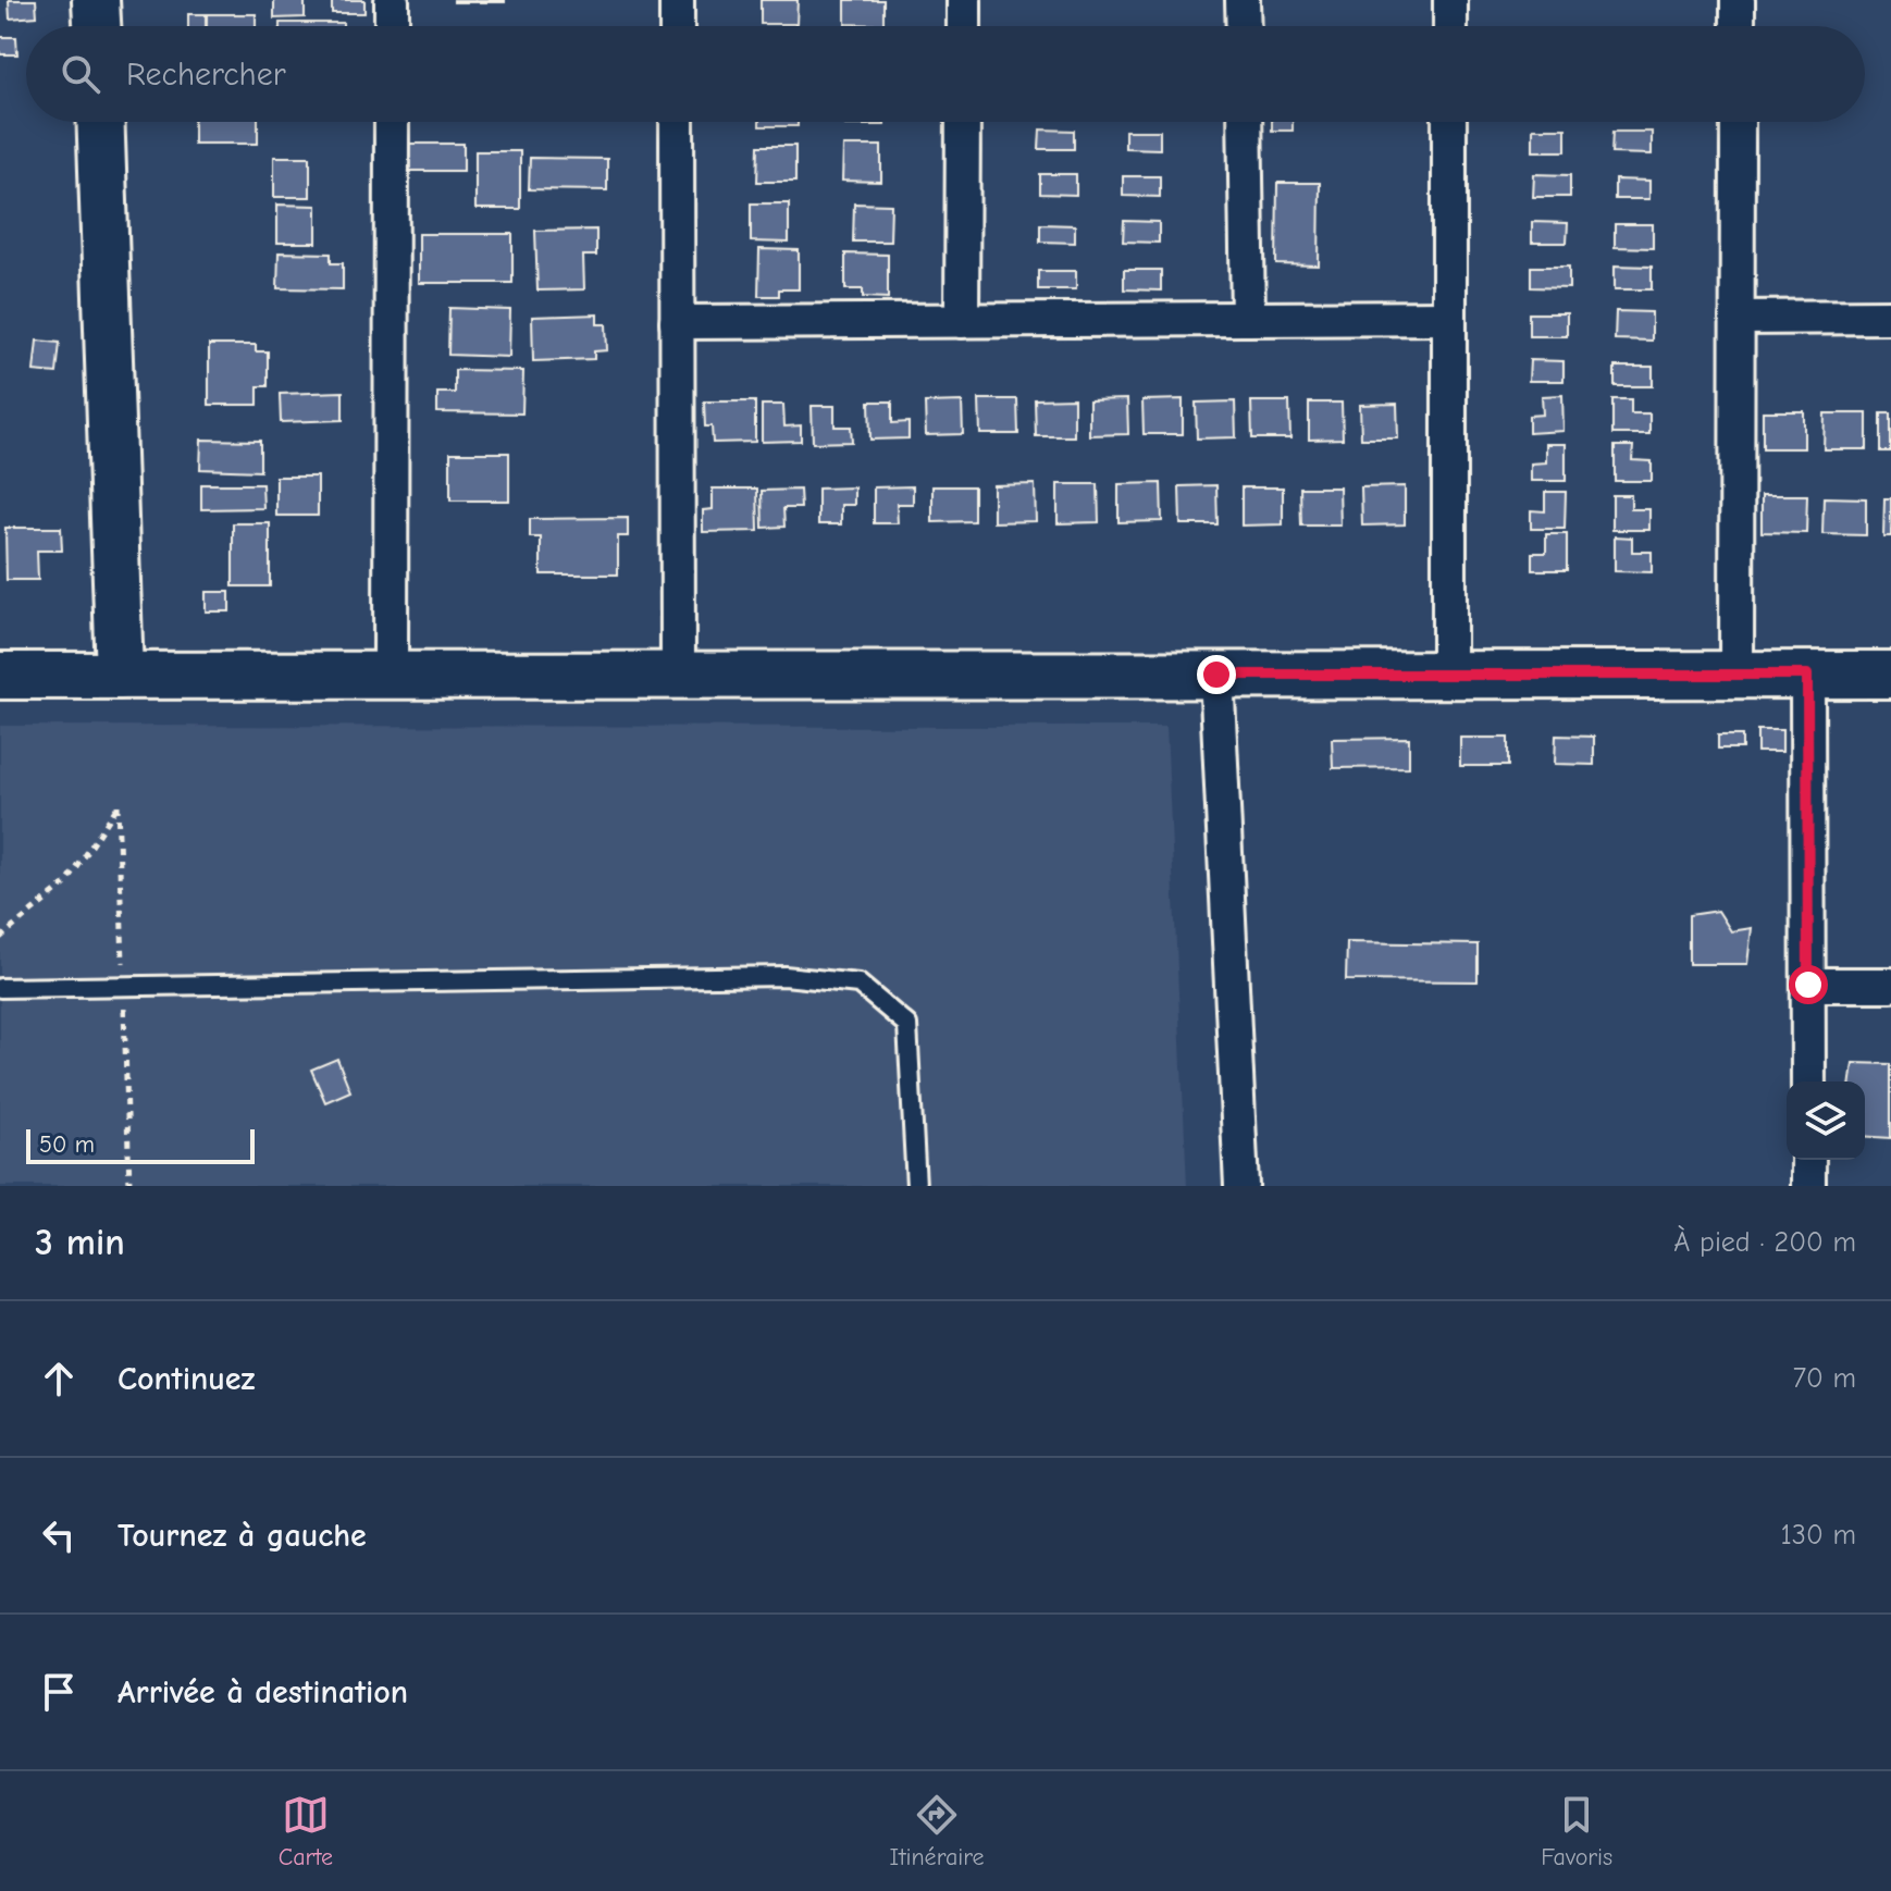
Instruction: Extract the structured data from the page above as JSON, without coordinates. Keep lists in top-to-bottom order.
{
  "scale_bar": "50 m",
  "page": {
    "search": "Rechercher",
    "scale": "50 m",
    "heading": ["3 min", "À pied · 200 m"],
    "list": [
      ["Continuez", "70 m"],
      ["Tournez à gauche", "130 m"],
      "Arrivée à destination"
    ],
    "nav": ["Carte", "Itinéraire", "Favoris"]
  }
}
